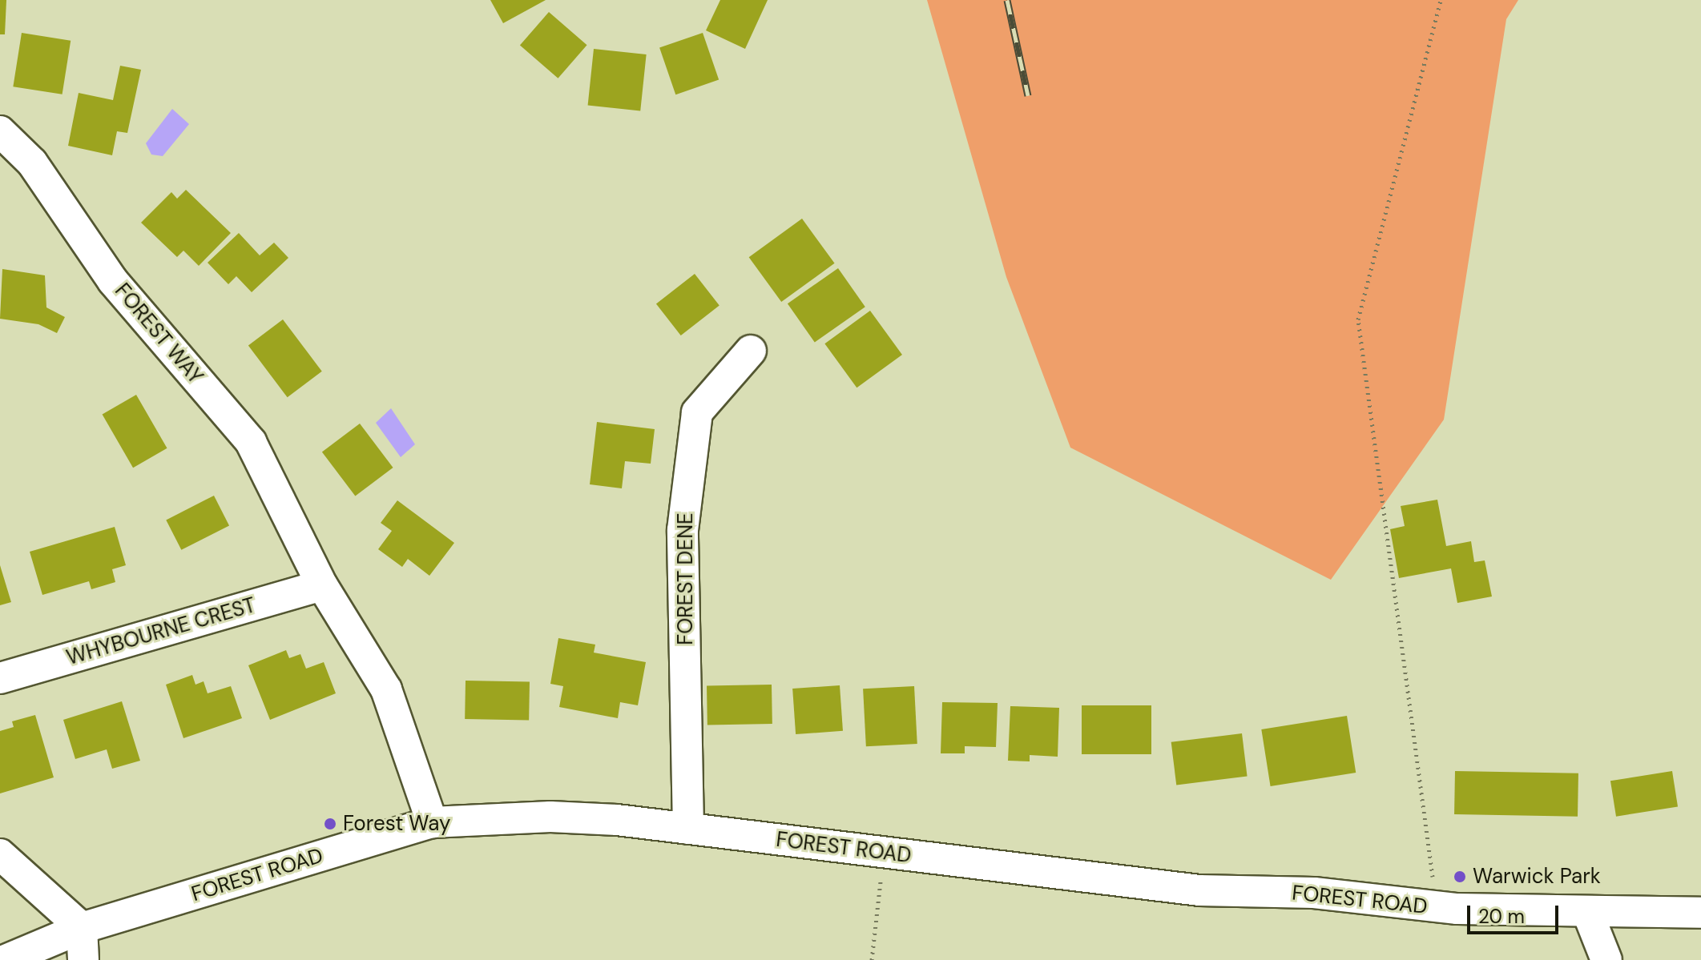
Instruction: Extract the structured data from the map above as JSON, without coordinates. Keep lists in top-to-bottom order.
{
  "streets": {
    "street": [
      "FOREST WAY",
      "FOREST DENE",
      "WHYBOURNE CREST",
      "FOREST ROAD"
    ]
  },
  "crossings": [
    ["FOREST WAY", "WHYBOURNE CREST"],
    ["FOREST WAY", "FOREST ROAD"],
    ["FOREST DENE", "FOREST ROAD"]
  ],
  "places": ["Forest Way", "Warwick Park"],
  "scale_bar": "20 m"
}
